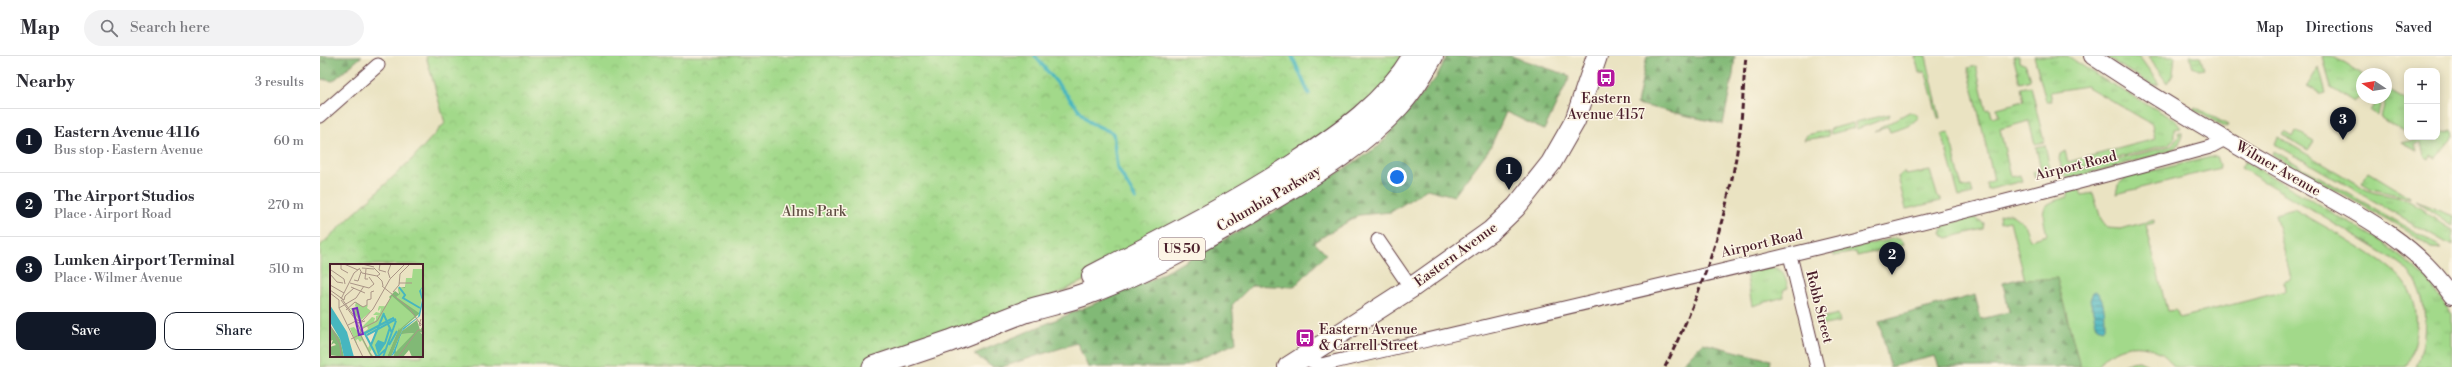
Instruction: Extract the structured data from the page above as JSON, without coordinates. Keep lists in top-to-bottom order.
{
  "streets": {
    "highway": ["Columbia Parkway", "US 50"],
    "main road": ["Eastern Avenue"],
    "street": ["Airport Road", "Wilmer Avenue", "Robb Street"]
  },
  "crossings": [
    ["Airport Road", "Wilmer Avenue"],
    ["Airport Road", "Eastern Avenue"],
    ["Airport Road", "Robb Street"]
  ],
  "parks": ["Alms Park"],
  "places": {
    "bus stop": ["Eastern Avenue 4157", "Eastern Avenue & Carrell Street"]
  },
  "north": "left",
  "page": {
    "header": "Map",
    "search": "Search here",
    "nav": ["Map", "Directions", "Saved"],
    "heading": ["Nearby", "3 results"],
    "map_buttons": ["+", "−"],
    "pins": ["3", "1", "2"],
    "list": [
      {
        "mark": "1",
        "name": "Eastern Avenue 4116",
        "note": "Bus stop · Eastern Avenue",
        "value": "60 m"
      },
      {
        "mark": "2",
        "name": "The Airport Studios",
        "note": "Place · Airport Road",
        "value": "270 m"
      },
      {
        "mark": "3",
        "name": "Lunken Airport Terminal",
        "note": "Place · Wilmer Avenue",
        "value": "510 m"
      }
    ],
    "buttons": ["Save", "Share"]
  }
}
